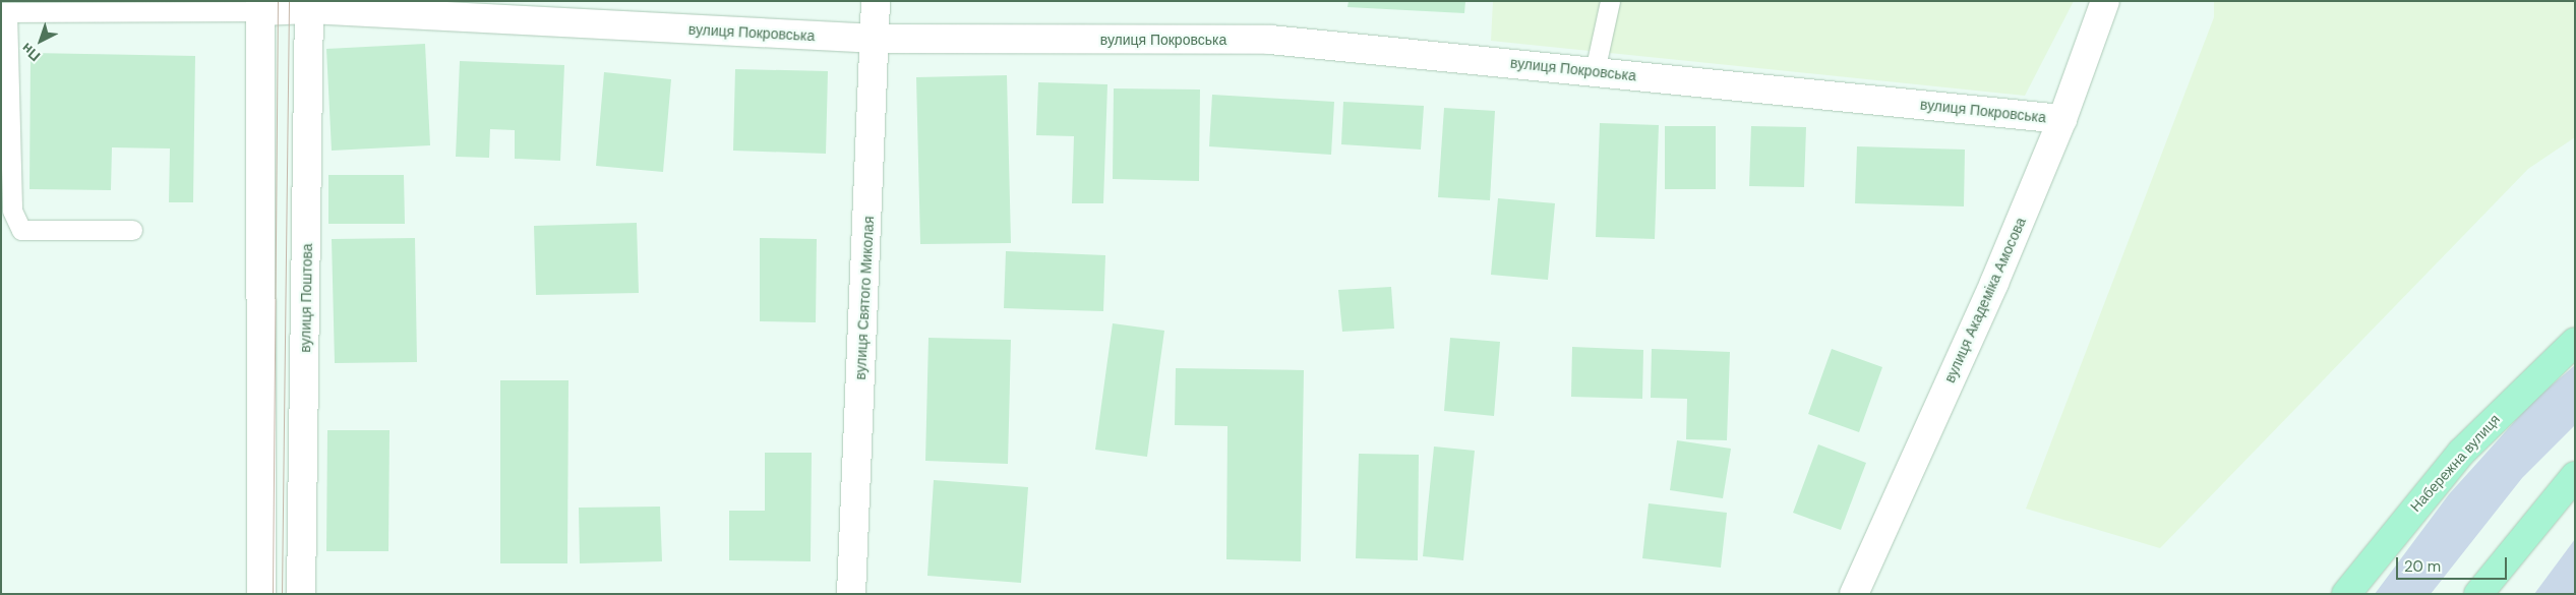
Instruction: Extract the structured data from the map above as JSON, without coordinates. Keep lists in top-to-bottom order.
{
  "streets": {
    "main road": ["Набережна вулиця"],
    "street": [
      "вулиця Покровська",
      "вулиця Поштова",
      "вулиця Святого Миколая",
      "вулиця Академіка Амосова"
    ]
  },
  "crossings": [
    ["вулиця Покровська", "вулиця Поштова"],
    ["вулиця Покровська", "вулиця Святого Миколая"],
    ["вулиця Покровська", "вулиця Академіка Амосова"]
  ],
  "scale_bar": "20 m",
  "north": "bottom left"
}
